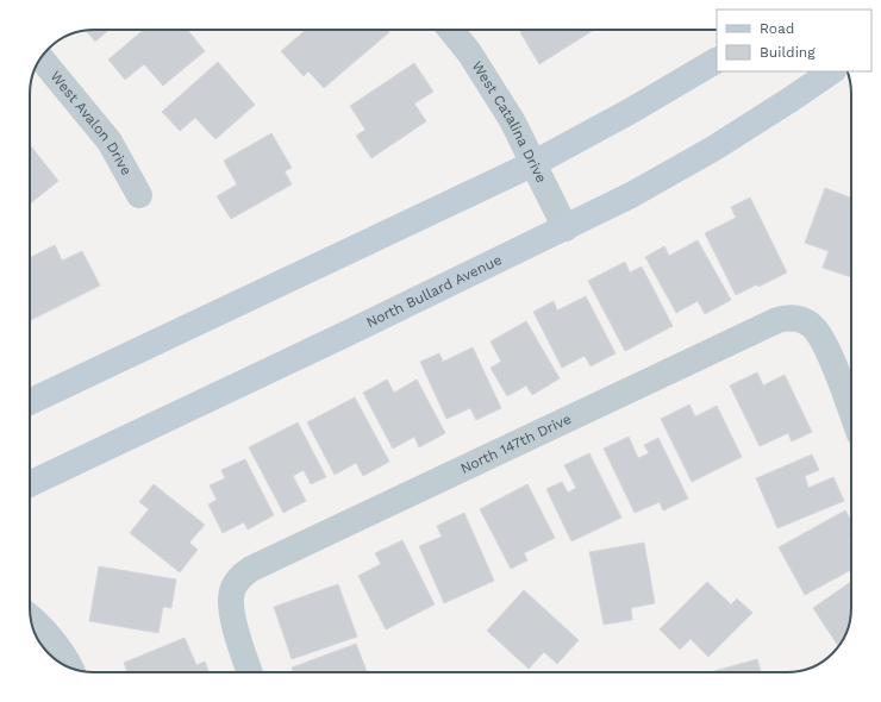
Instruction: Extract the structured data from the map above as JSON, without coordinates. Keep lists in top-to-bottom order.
{
  "streets": {
    "main road": ["North Bullard Avenue"],
    "street": ["West Catalina Drive", "West Avalon Drive", "North 147th Drive"]
  },
  "crossings": [
    ["West Catalina Drive", "North Bullard Avenue"]
  ],
  "legend": ["Road", "Building"]
}
